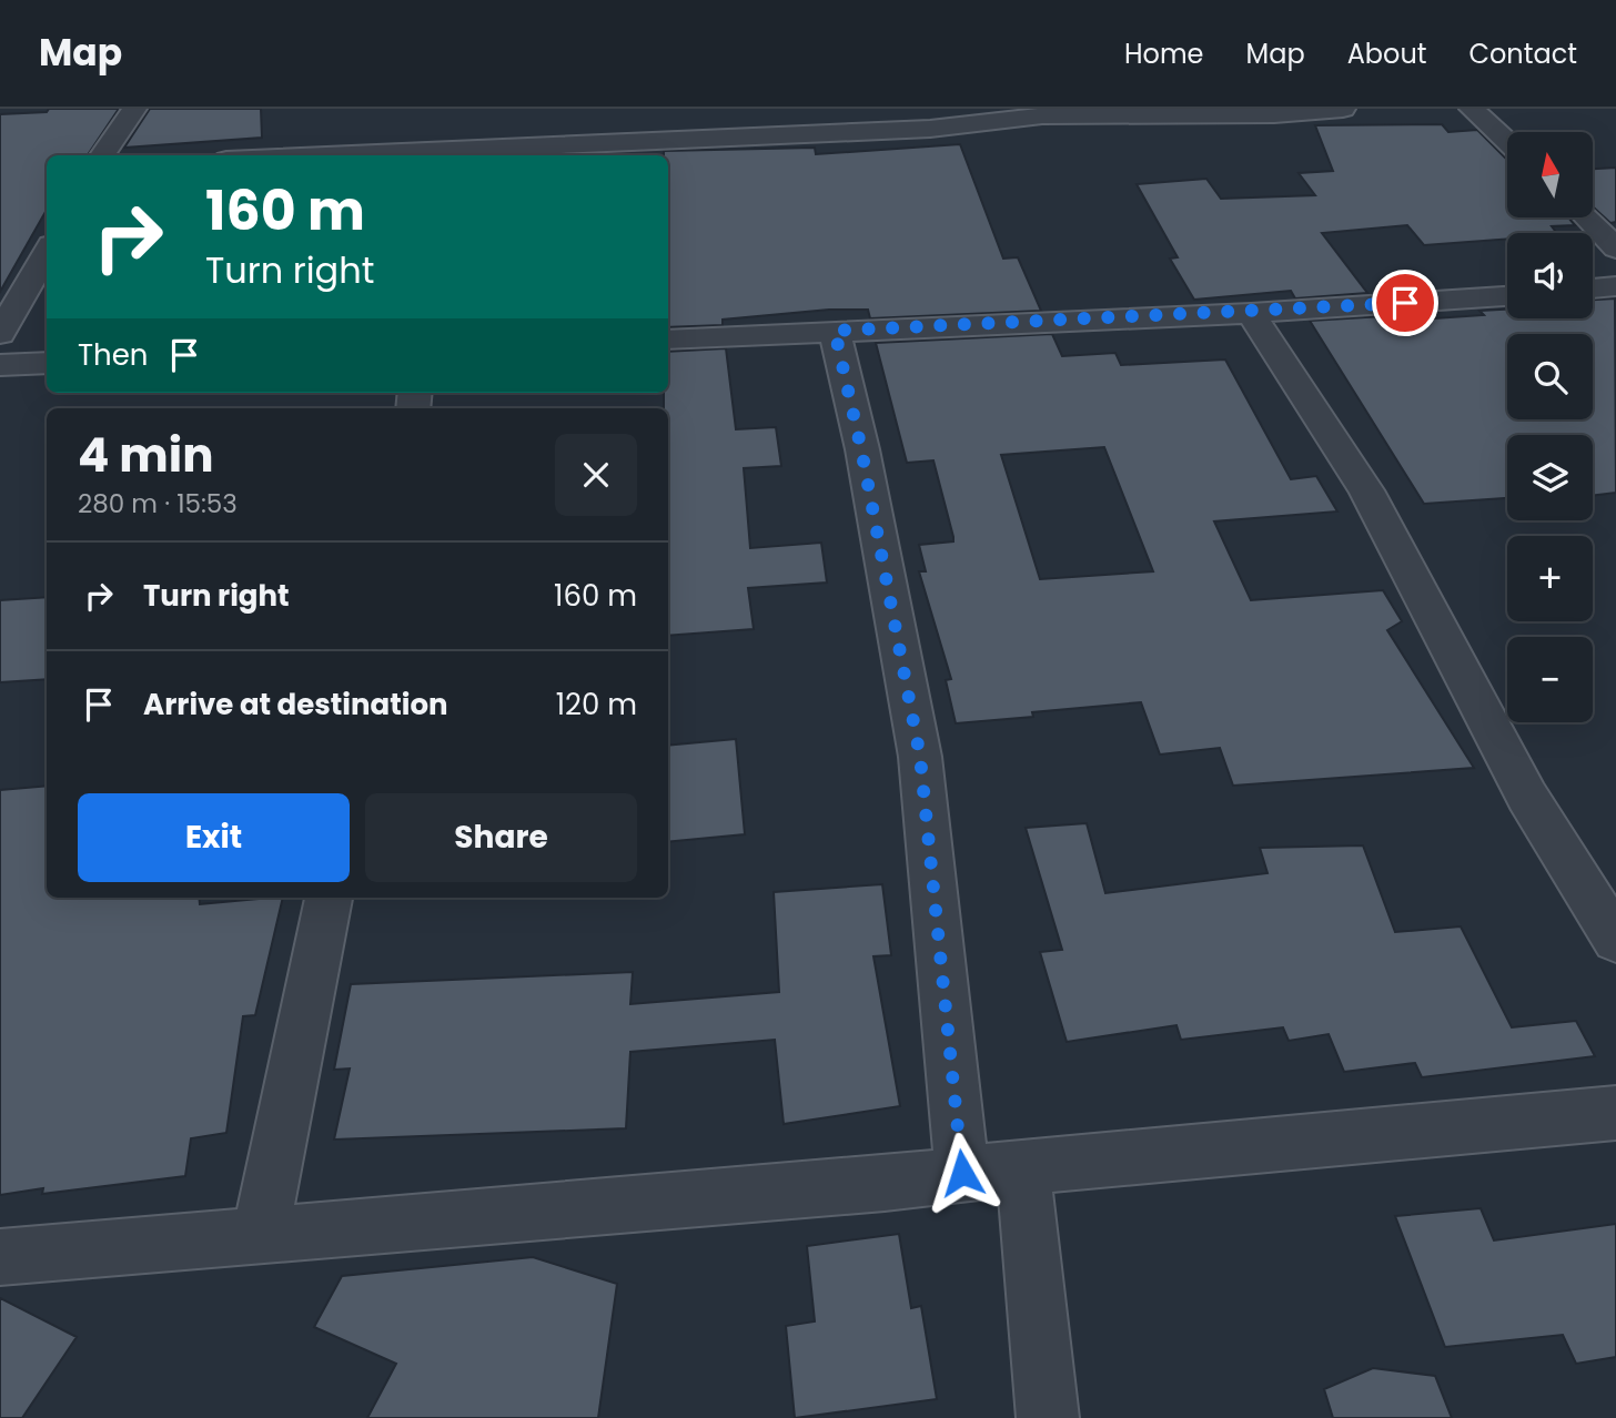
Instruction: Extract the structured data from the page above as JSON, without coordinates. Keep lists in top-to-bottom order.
{
  "north": "top",
  "page": {
    "header": "Map",
    "nav": [
      "Home",
      "Map",
      "About",
      "Contact"
    ],
    "map_buttons": ["+", "−"],
    "turn": ["160 m", "Turn right"],
    "then": "Then",
    "heading": ["4 min", "280 m · 15:53"],
    "list": [
      {
        "name": "Turn right",
        "value": "160 m"
      },
      {
        "name": "Arrive at destination",
        "value": "120 m"
      }
    ],
    "buttons": ["Exit", "Share"]
  }
}
